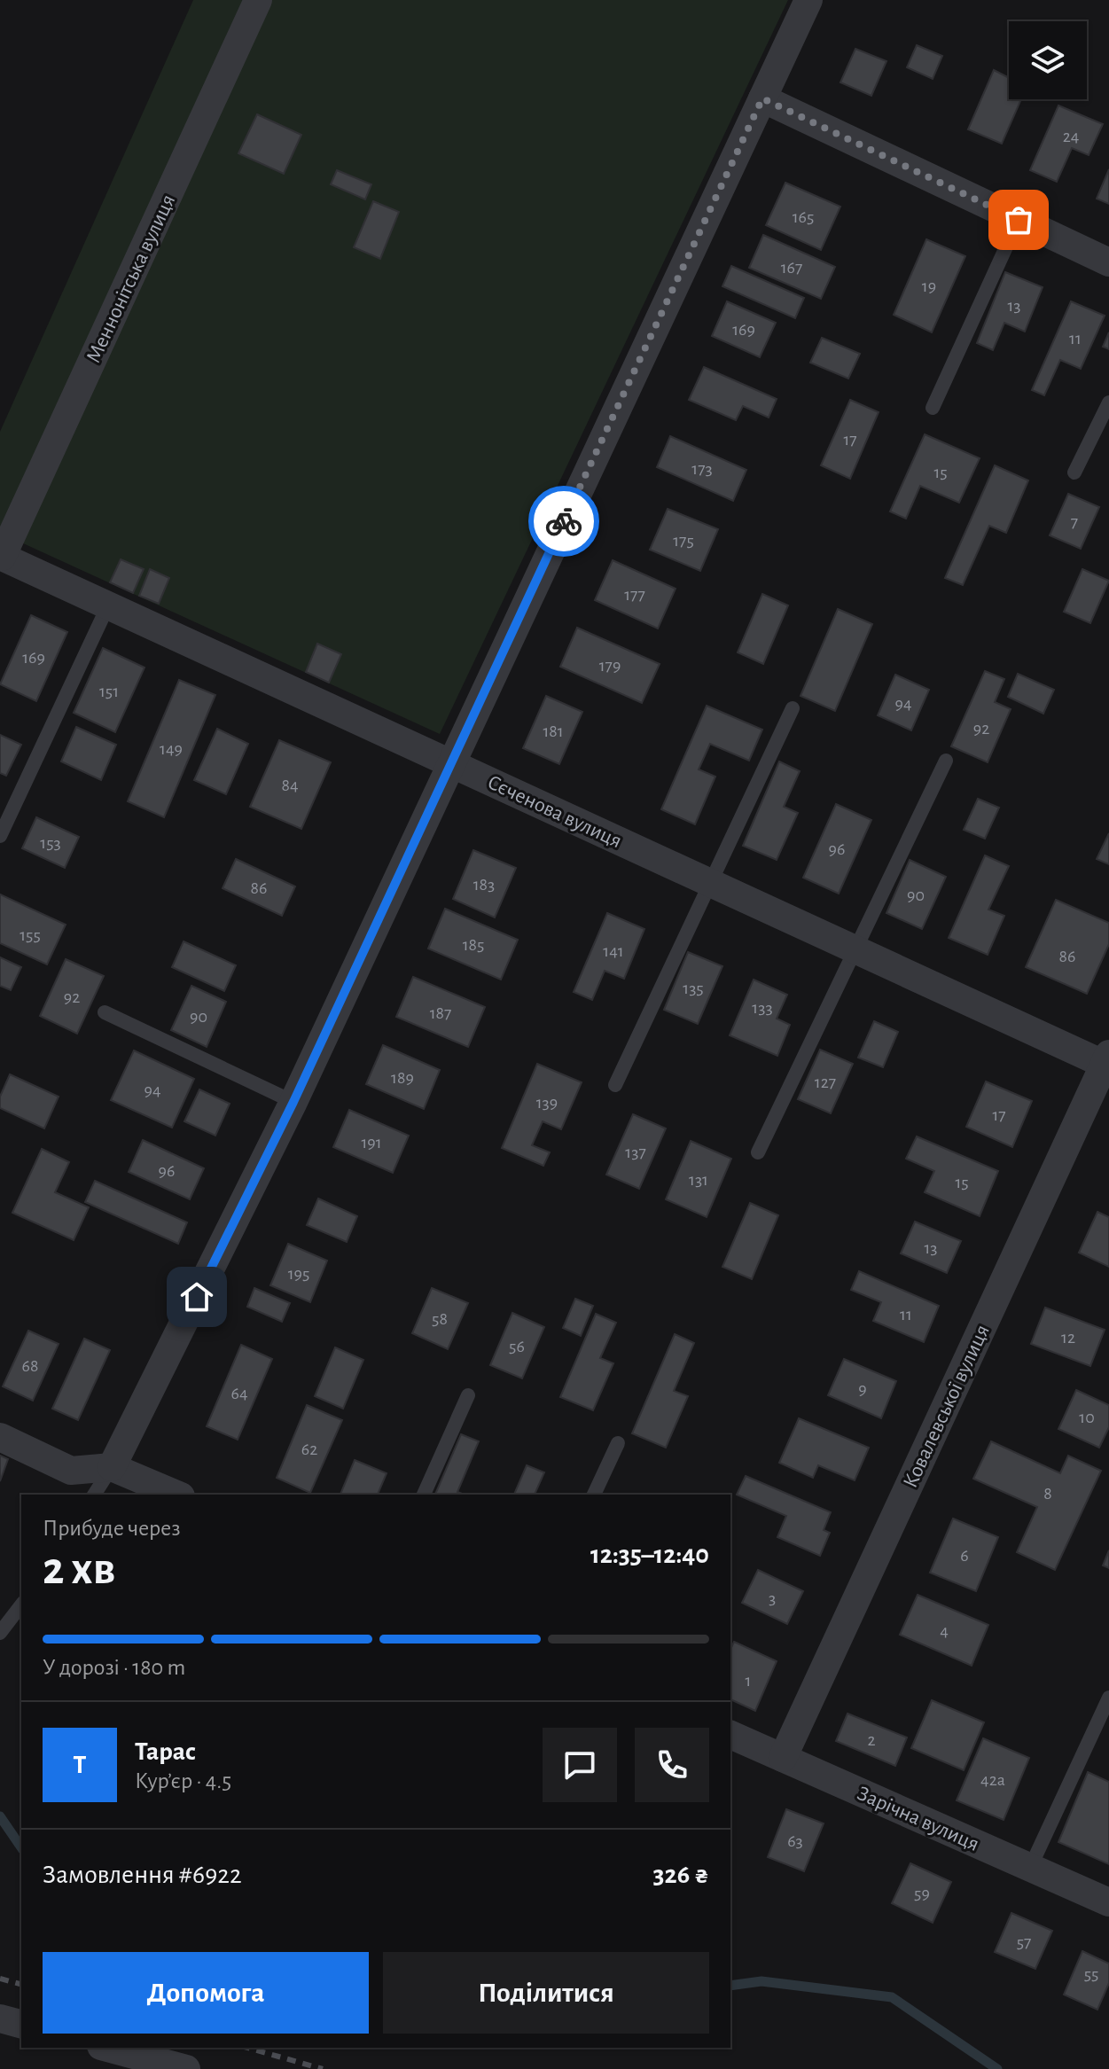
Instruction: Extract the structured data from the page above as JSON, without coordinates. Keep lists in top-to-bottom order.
{
  "streets": {
    "street": [
      "Меннонітська вулиця",
      "Сєченова вулиця",
      "Ковалевської вулиця",
      "Зарічна вулиця"
    ]
  },
  "crossings": [
    ["Меннонітська вулиця", "Сєченова вулиця"],
    ["Сєченова вулиця", "Ковалевської вулиця"],
    ["Ковалевської вулиця", "Зарічна вулиця"]
  ],
  "house_numbers": [
    "24",
    "165",
    "167",
    "19",
    "13",
    "169",
    "11",
    "17",
    "173",
    "15",
    "7",
    "175",
    "177",
    "169",
    "179",
    "151",
    "94",
    "92",
    "181",
    "149",
    "84",
    "153",
    "96",
    "183",
    "86",
    "90",
    "155",
    "185",
    "141",
    "86",
    "135",
    "92",
    "133",
    "187",
    "90",
    "189",
    "127",
    "94",
    "139",
    "17",
    "191",
    "137",
    "96",
    "131",
    "15",
    "13",
    "195",
    "11",
    "58",
    "12",
    "56",
    "68",
    "9",
    "64",
    "10",
    "62",
    "8",
    "6",
    "3",
    "4",
    "1",
    "2",
    "42а",
    "63",
    "59",
    "57",
    "55"
  ],
  "page": {
    "heading": ["2 хв", "Прибуде через", "12:35–12:40"],
    "panel": [
      "Тарас",
      "Кур’єр · 4.5",
      "Замовлення #6922",
      "326 ₴"
    ],
    "bar": "У дорозі · 180 m",
    "round": "Т",
    "buttons": ["Допомога", "Поділитися"]
  }
}
